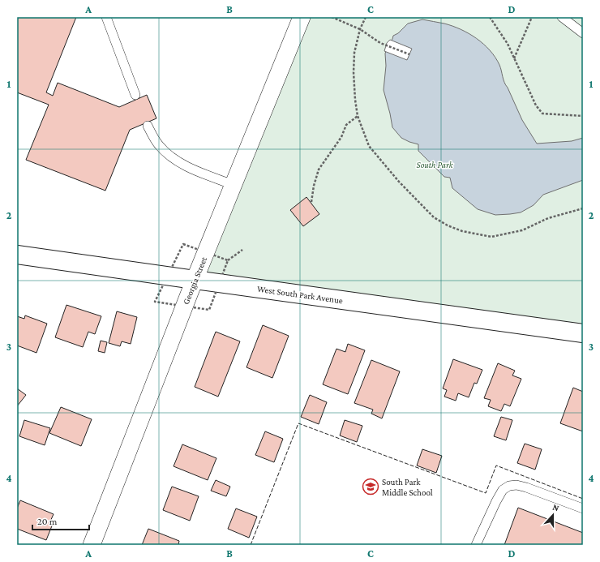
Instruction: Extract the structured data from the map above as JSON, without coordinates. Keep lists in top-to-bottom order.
{
  "streets": {
    "main road": ["West South Park Avenue"],
    "street": ["Georgia Street"]
  },
  "crossings": [
    ["Georgia Street", "West South Park Avenue"]
  ],
  "parks": ["South Park"],
  "places": {
    "school or university": ["South Park Middle School"]
  },
  "scale_bar": "20 m",
  "north": "top",
  "grid": {
    "columns": [
      "A",
      "B",
      "C",
      "D"
    ],
    "rows": [
      "1",
      "2",
      "3",
      "4"
    ]
  }
}
